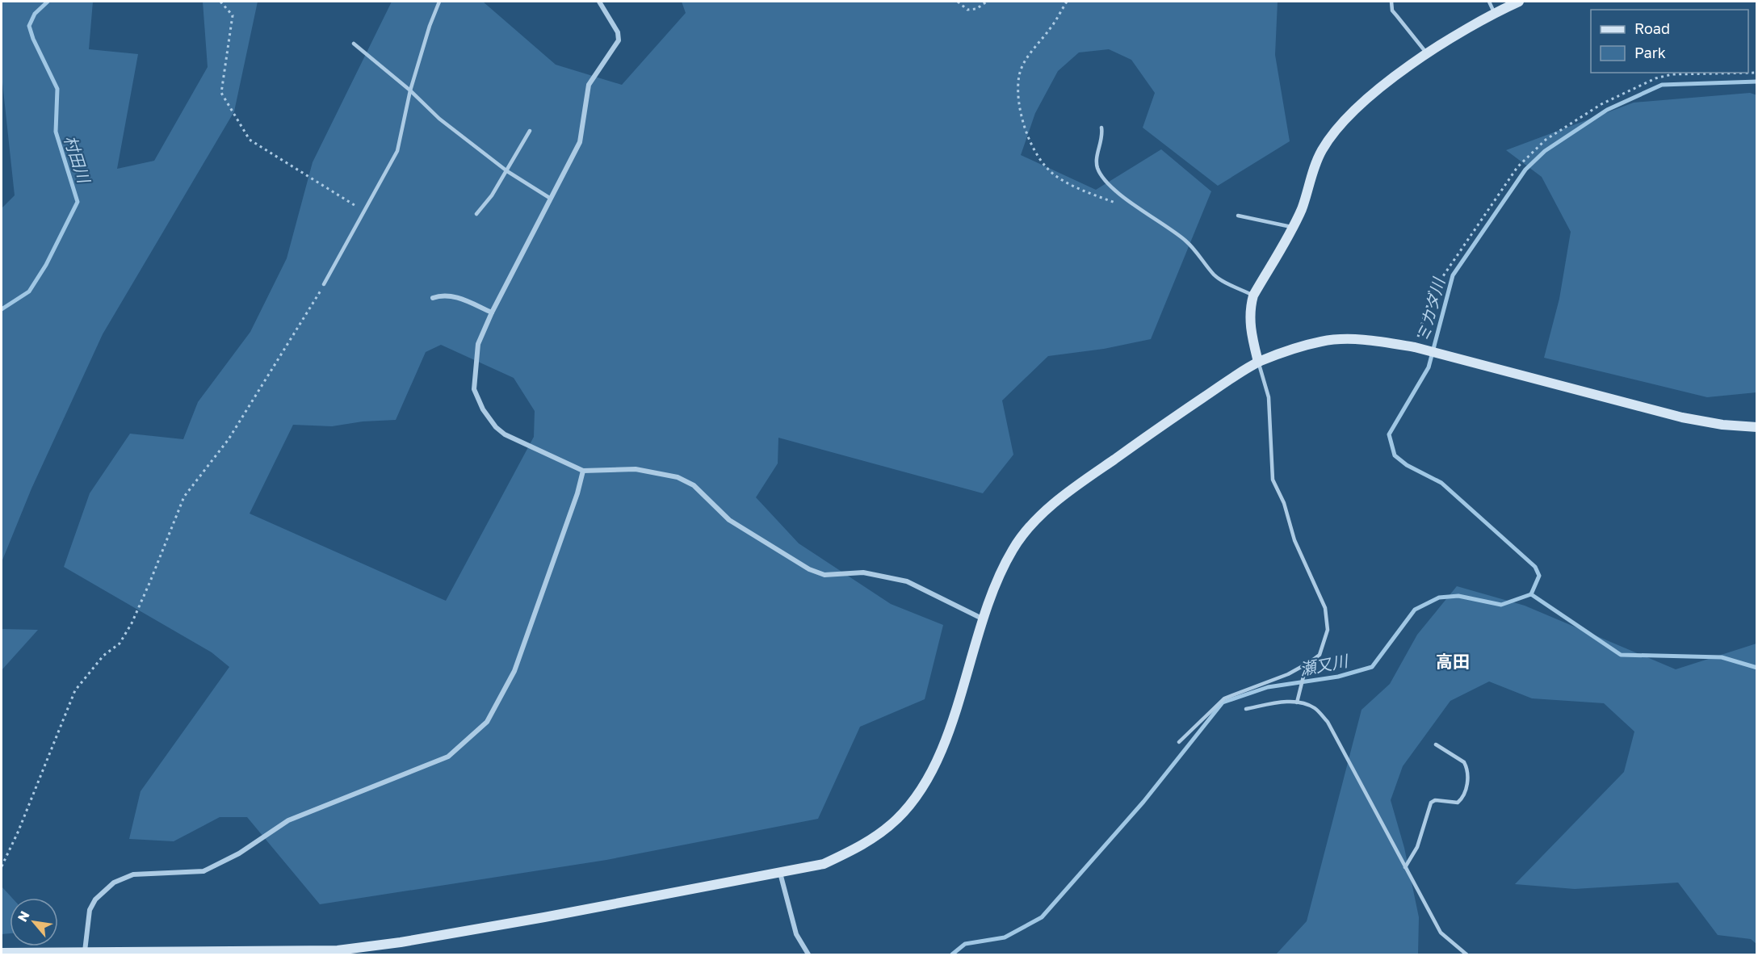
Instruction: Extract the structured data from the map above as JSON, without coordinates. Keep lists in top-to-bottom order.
{
  "districts": ["高田"],
  "water": ["村田川", "ミカダ川", "瀬又川"],
  "legend": ["Road", "Park"],
  "north": "top left"
}
